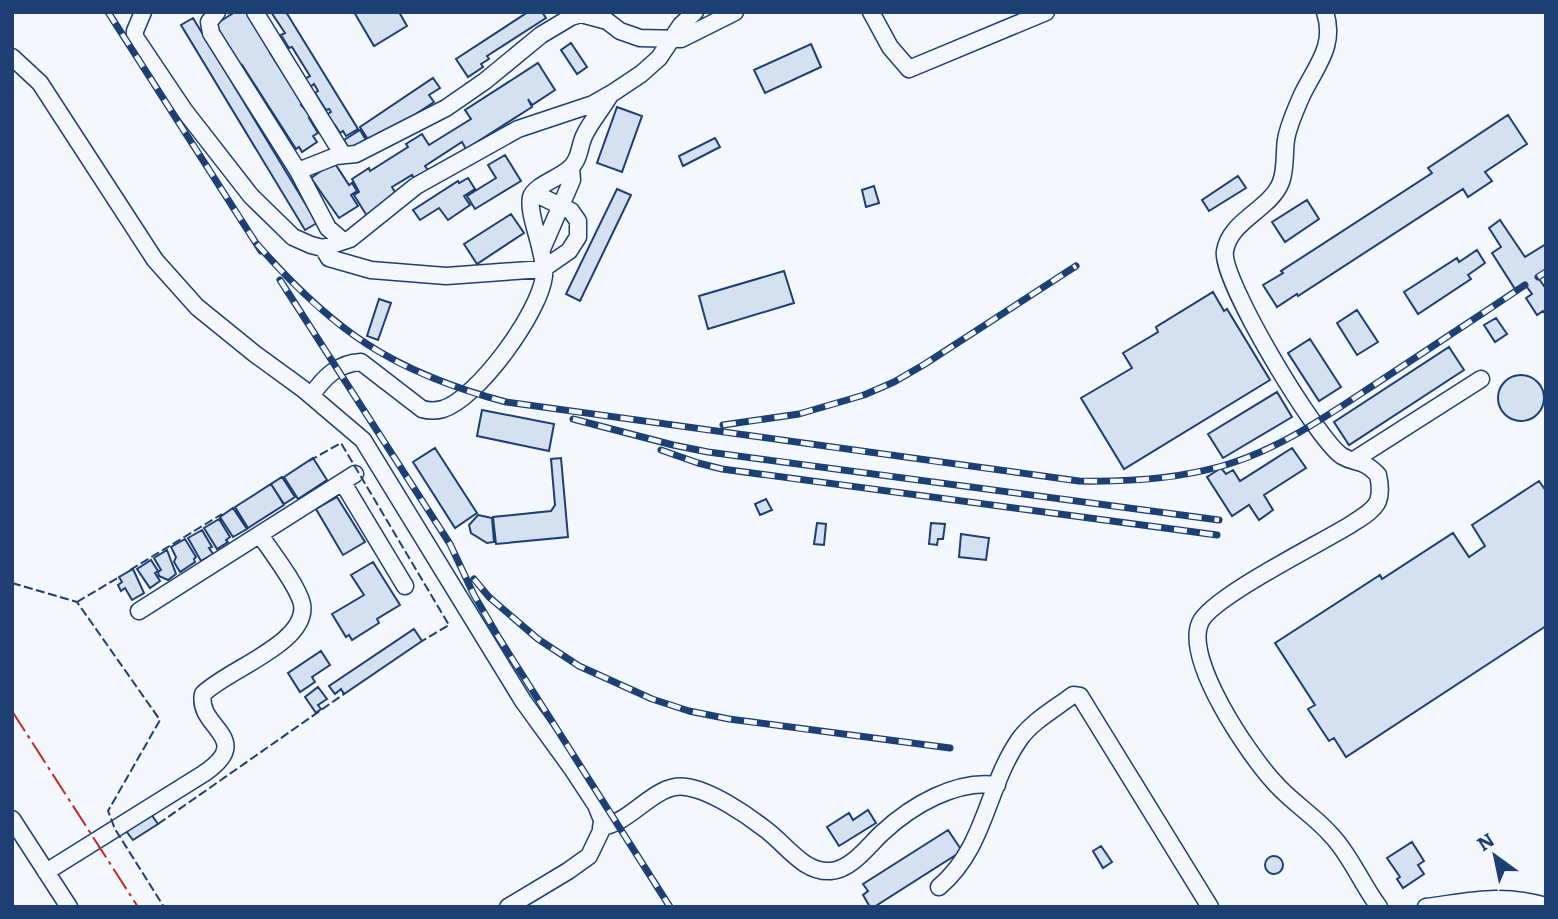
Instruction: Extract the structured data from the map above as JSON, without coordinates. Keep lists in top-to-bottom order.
{
  "north": "top left"
}
